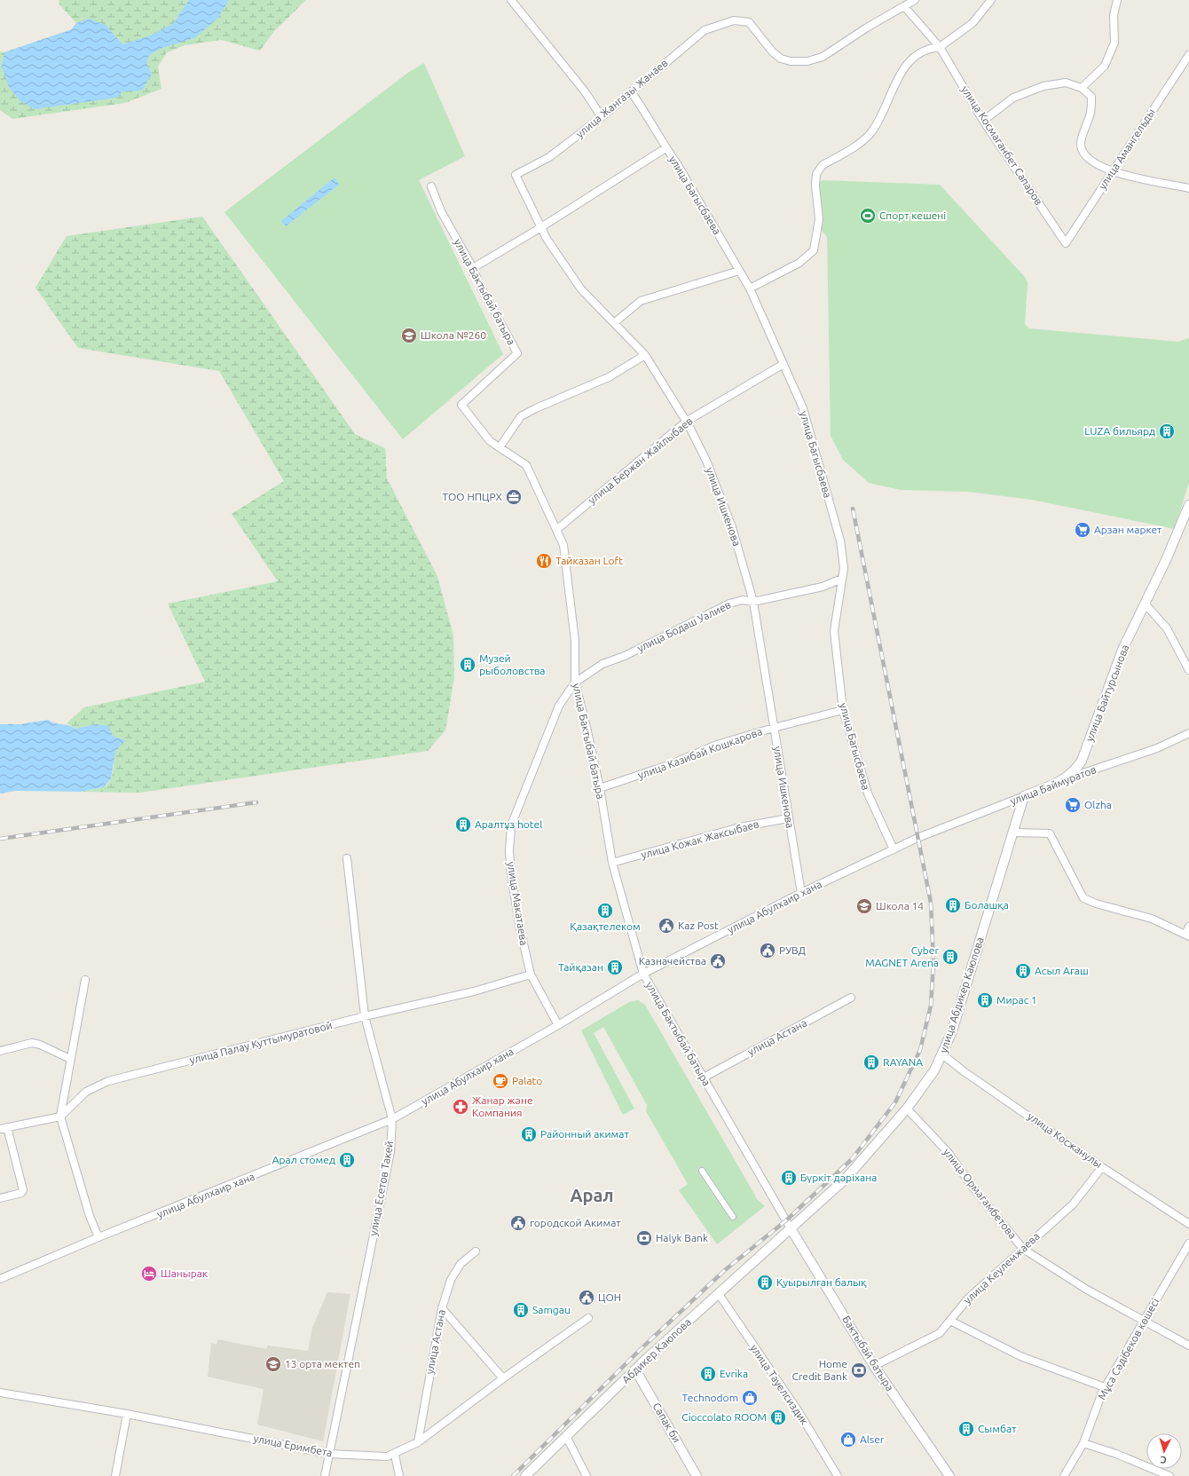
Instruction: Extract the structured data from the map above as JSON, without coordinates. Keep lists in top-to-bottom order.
{
  "streets": {
    "street": [
      "улица Жангазы Жанаев",
      "улица Космаганбет Сапаров",
      "улица Амангельды",
      "улица Багысбаева",
      "улица Бактыбай батыра",
      "улица Бержан Жайлыбаев",
      "улица Ишкенова",
      "улица Бодаш Уалиев",
      "улица Байтурсынова",
      "улица Казибай Кошкарова",
      "улица Баймуратов",
      "улица Кожак Жаксыбаев",
      "улица Макатаева",
      "улица Абулхаир хана",
      "улица Абдикер Каюпова",
      "улица Астана",
      "улица Палау Куттымуратовой",
      "улица Косжанулы",
      "улица Есетов Такей",
      "улица Ормагамбетова",
      "улица Кеулемжаева",
      "Мұса Сәдібеков көшесі",
      "Абдикер Каюпова",
      "Бактыбай батыра",
      "улица Тауелсиздик",
      "Сапак би",
      "улица Еримбета"
    ]
  },
  "crossings": [
    ["улица Жангазы Жанаев", "улица Космаганбет Сапаров"],
    ["улица Жангазы Жанаев", "улица Багысбаева"],
    ["улица Жангазы Жанаев", "улица Ишкенова"],
    ["улица Космаганбет Сапаров", "улица Амангельды"],
    ["улица Багысбаева", "улица Бержан Жайлыбаев"],
    ["улица Багысбаева", "улица Бодаш Уалиев"],
    ["улица Багысбаева", "улица Казибай Кошкарова"],
    ["улица Багысбаева", "улица Абулхаир хана"],
    ["улица Бактыбай батыра", "улица Бержан Жайлыбаев"],
    ["улица Бактыбай батыра", "улица Бодаш Уалиев"],
    ["улица Бактыбай батыра", "улица Казибай Кошкарова"],
    ["улица Бактыбай батыра", "улица Кожак Жаксыбаев"],
    ["улица Бактыбай батыра", "улица Макатаева"],
    ["улица Бактыбай батыра", "улица Абулхаир хана"],
    ["улица Бактыбай батыра", "улица Абдикер Каюпова"],
    ["улица Бактыбай батыра", "улица Астана"],
    ["улица Бактыбай батыра", "Абдикер Каюпова"],
    ["улица Бактыбай батыра", "Бактыбай батыра"],
    ["улица Бержан Жайлыбаев", "улица Ишкенова"],
    ["улица Ишкенова", "улица Бодаш Уалиев"],
    ["улица Ишкенова", "улица Казибай Кошкарова"],
    ["улица Ишкенова", "улица Кожак Жаксыбаев"],
    ["улица Ишкенова", "улица Абулхаир хана"],
    ["улица Бодаш Уалиев", "улица Макатаева"],
    ["улица Байтурсынова", "улица Баймуратов"],
    ["улица Баймуратов", "улица Абулхаир хана"],
    ["улица Баймуратов", "улица Абдикер Каюпова"],
    ["улица Макатаева", "улица Абулхаир хана"],
    ["улица Макатаева", "улица Палау Куттымуратовой"],
    ["улица Абулхаир хана", "улица Есетов Такей"],
    ["улица Абдикер Каюпова", "улица Косжанулы"],
    ["улица Абдикер Каюпова", "улица Ормагамбетова"],
    ["улица Абдикер Каюпова", "Абдикер Каюпова"],
    ["улица Абдикер Каюпова", "Бактыбай батыра"],
    ["улица Астана", "улица Еримбета"],
    ["улица Палау Куттымуратовой", "улица Есетов Такей"],
    ["улица Косжанулы", "улица Кеулемжаева"],
    ["улица Есетов Такей", "улица Еримбета"],
    ["улица Ормагамбетова", "улица Кеулемжаева"],
    ["улица Ормагамбетова", "Мұса Сәдібеков көшесі"],
    ["улица Кеулемжаева", "Бактыбай батыра"],
    ["Абдикер Каюпова", "Бактыбай батыра"],
    ["Абдикер Каюпова", "улица Тауелсиздик"],
    ["Абдикер Каюпова", "Сапак би"]
  ],
  "districts": ["Арал"],
  "places": {
    "sports": ["Спорт кешені"],
    "school or university": ["Школа №260", "Школа 14", "13 орта мектеп"],
    "building": [
      "LUZA бильярд",
      "Музей рыболовства",
      "Аралтұз hotel",
      "Болашқа",
      "Қазақтелеком",
      "Cyber MAGNET Arena",
      "Тайқазан",
      "Асыл Ағаш",
      "Мирас 1",
      "RAYANA",
      "Районный акимат",
      "Арал стомед",
      "Бүркіт дәріхана",
      "Қуырылған балық",
      "Samgau",
      "Evrika",
      "Cioccolato ROOM",
      "Сымбат"
    ],
    "office": ["ТОО НПЦРХ"],
    "supermarket": ["Арзан маркет", "Olzha"],
    "restaurant": ["Тайказан Loft"],
    "public building": [
      "Kaz Post",
      "РУВД",
      "Казначейства",
      "городской Акимат",
      "ЦОН"
    ],
    "cafe": ["Palato"],
    "pharmacy": ["Жанар және Компания"],
    "bank": ["Halyk Bank", "Home Credit Bank"],
    "hotel": ["Шанырак"],
    "shop": ["Technodom", "Alser"]
  },
  "north": "bottom"
}
